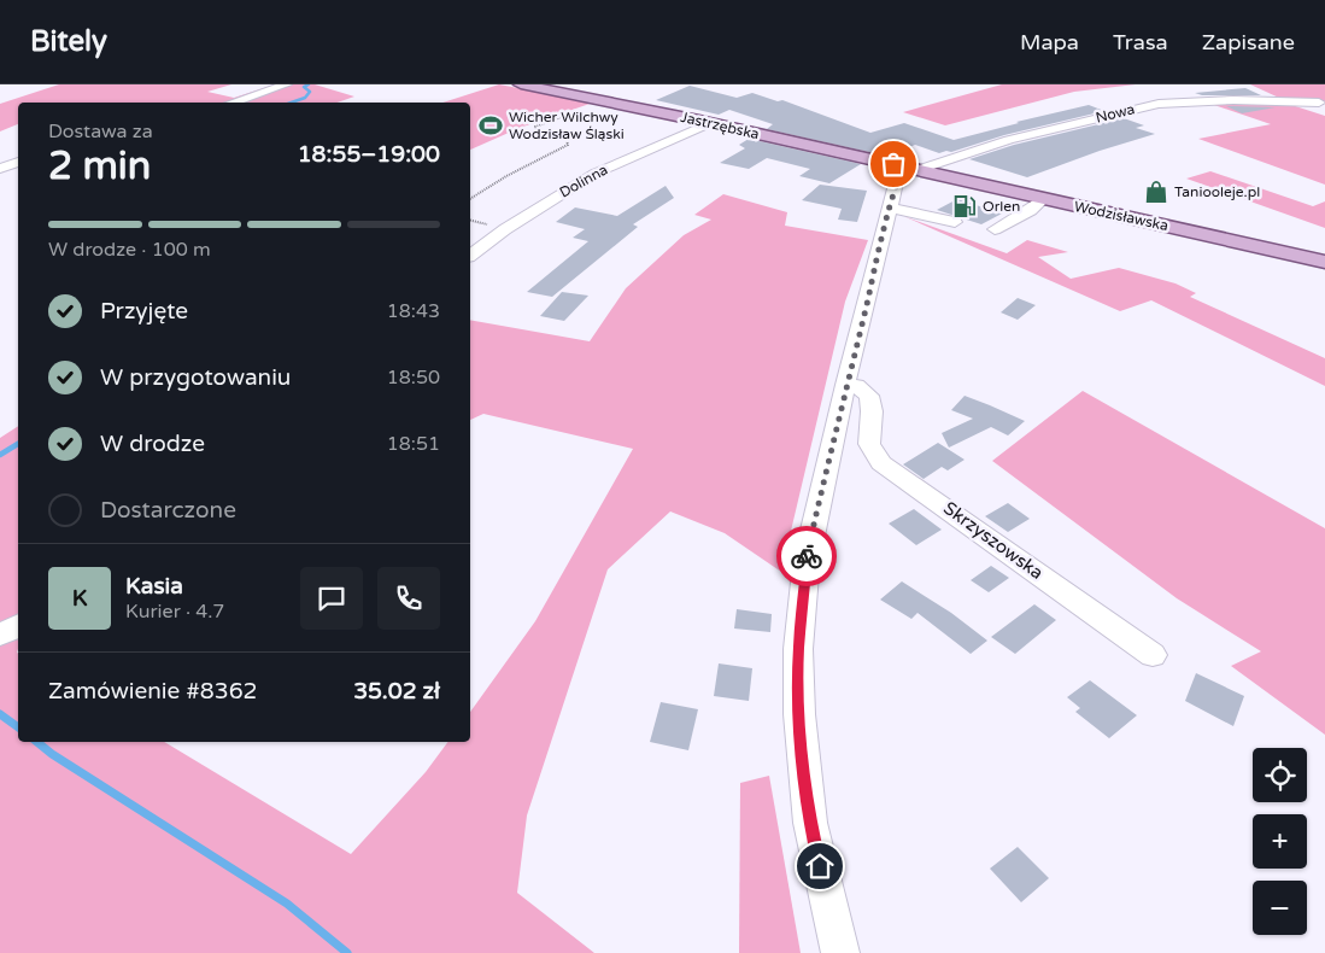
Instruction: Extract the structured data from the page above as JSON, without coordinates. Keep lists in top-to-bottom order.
{
  "streets": {
    "main road": ["Jastrzębska", "Wodzisławska"],
    "street": ["Nowa", "Dolinna", "Skrzyszowska"]
  },
  "crossings": [
    ["Nowa", "Jastrzębska"],
    ["Nowa", "Wodzisławska"],
    ["Jastrzębska", "Dolinna"],
    ["Jastrzębska", "Wodzisławska"]
  ],
  "places": {
    "sports": ["Wicher Wilchwy Wodzisław Śląski"],
    "shop": ["Taniooleje.pl"],
    "fuel station": ["Orlen"]
  },
  "page": {
    "header": "Bitely",
    "nav": ["Mapa", "Trasa", "Zapisane"],
    "heading": ["2 min", "Dostawa za", "18:55–19:00"],
    "panel": [
      "Kasia",
      "Kurier · 4.7",
      "Zamówienie #8362",
      "35.02 zł"
    ],
    "bar": "W drodze · 100 m",
    "list": [
      ["Przyjęte", "18:43"],
      ["W przygotowaniu", "18:50"],
      ["W drodze", "18:51"],
      "Dostarczone"
    ],
    "round": "K",
    "map_buttons": ["+", "−"]
  }
}
